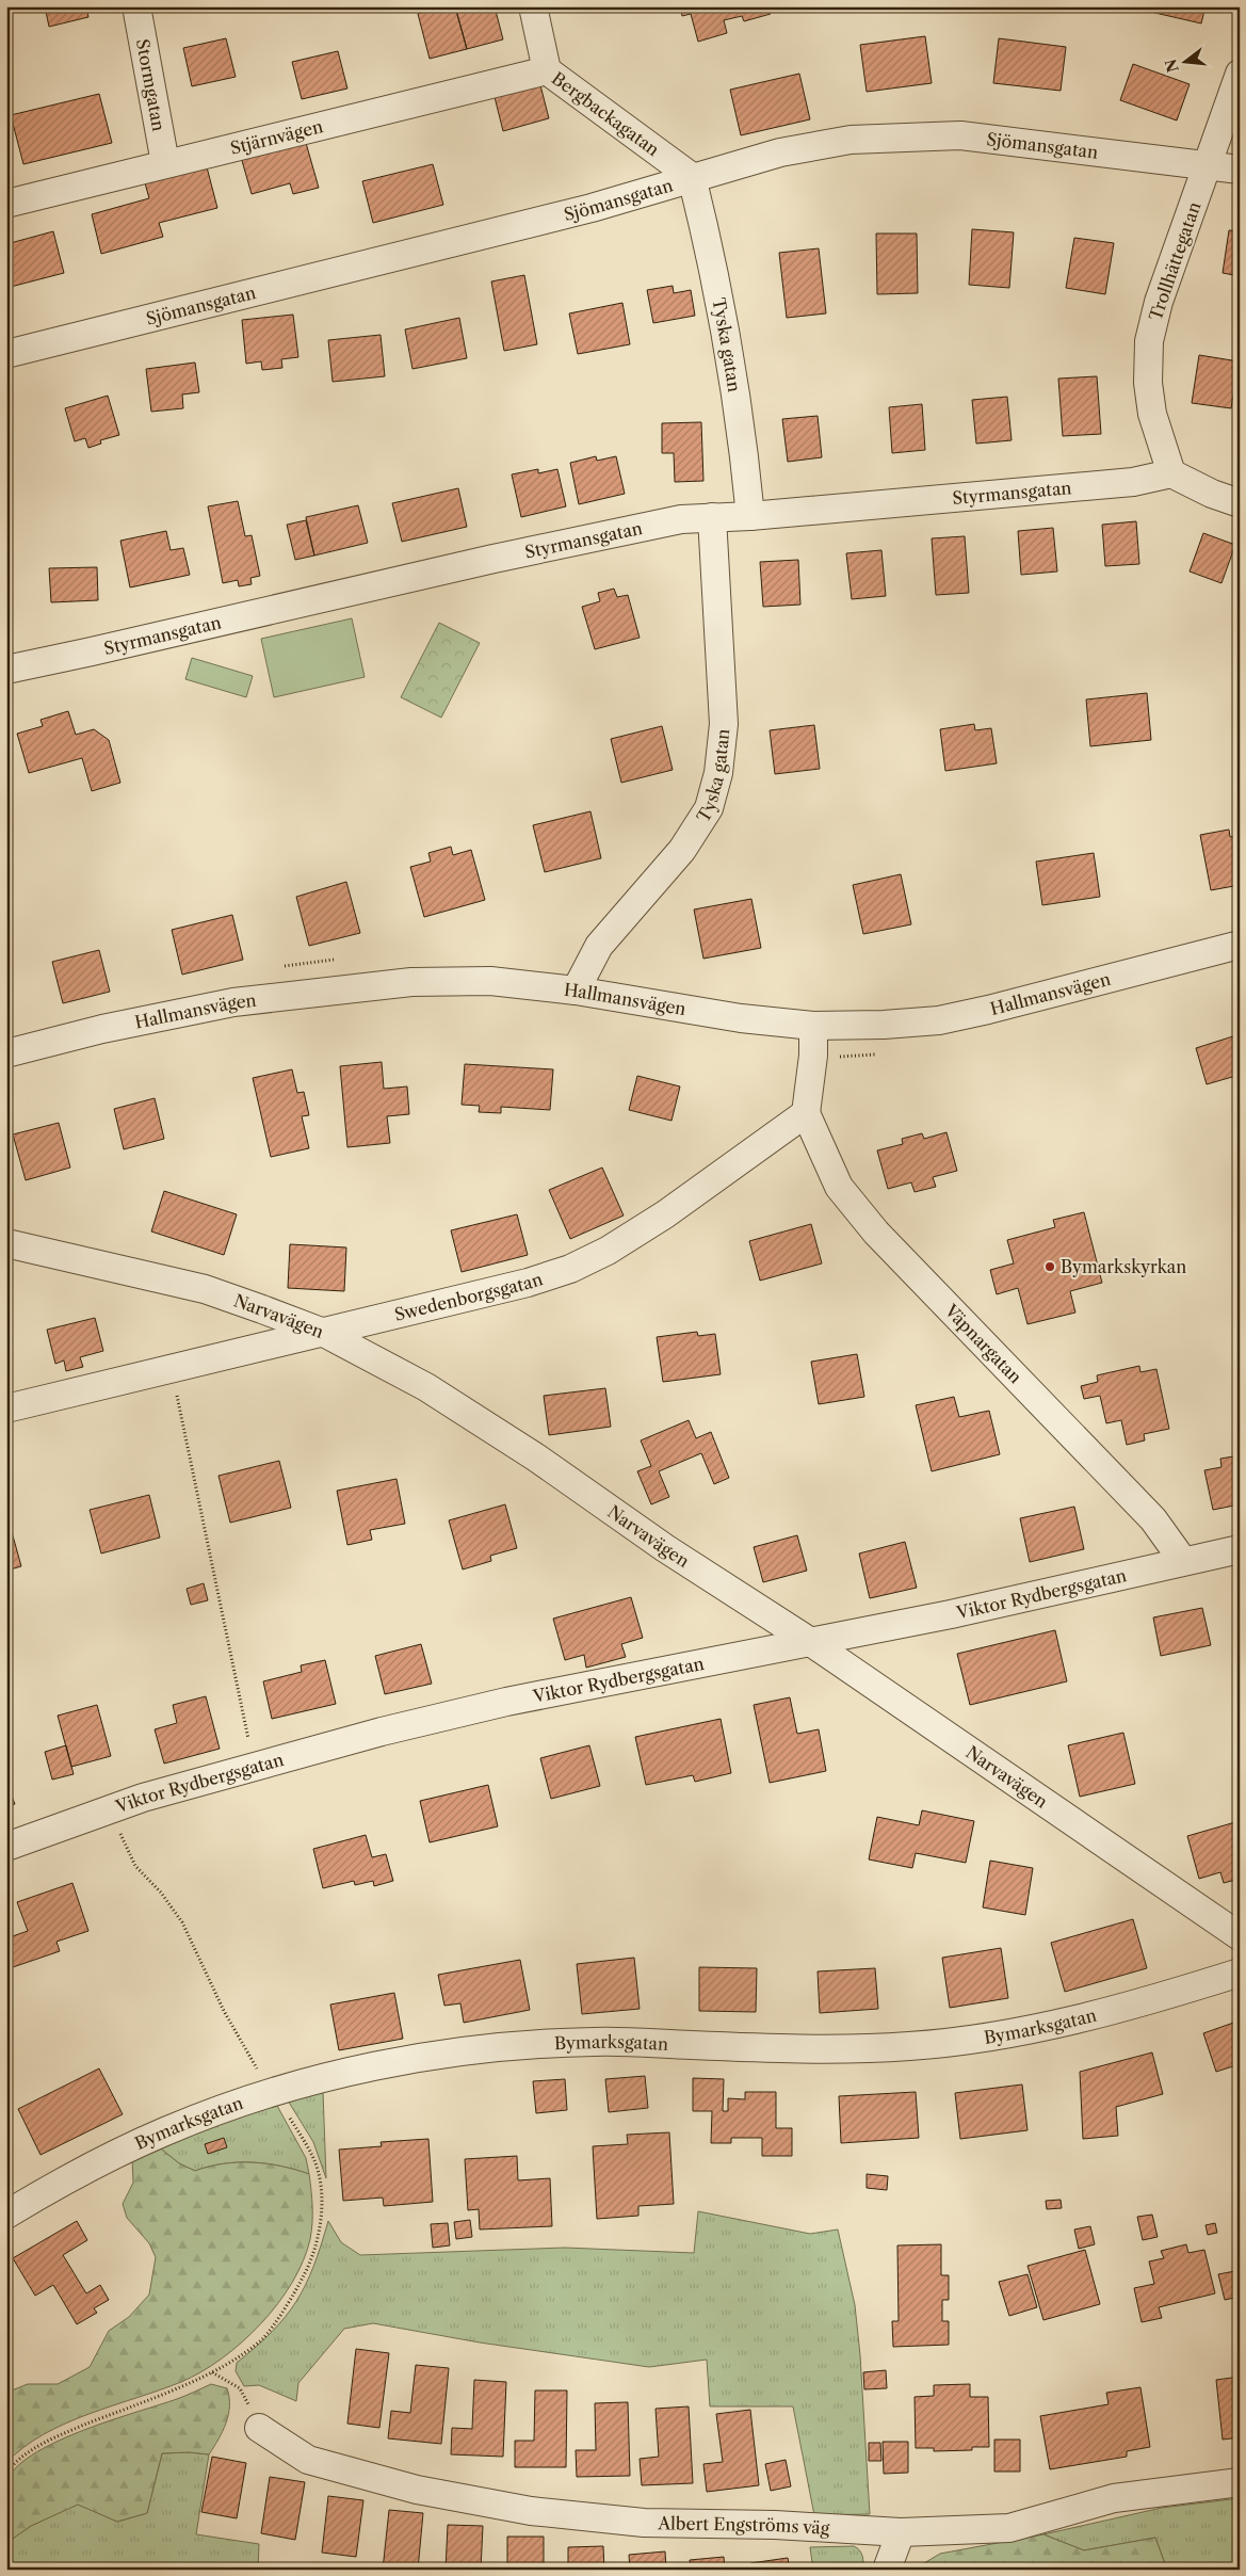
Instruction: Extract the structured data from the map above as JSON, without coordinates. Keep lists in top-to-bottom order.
{
  "streets": {
    "street": [
      "Stormgatan",
      "Bergbackagatan",
      "Stjärnvägen",
      "Sjömansgatan",
      "Trollhättegatan",
      "Tyska gatan",
      "Styrmansgatan",
      "Hallmansvägen",
      "Swedenborgsgatan",
      "Narvavägen",
      "Väpnargatan",
      "Viktor Rydbergsgatan",
      "Bymarksgatan",
      "Albert Engströms väg"
    ]
  },
  "crossings": [
    ["Stormgatan", "Stjärnvägen"],
    ["Bergbackagatan", "Stjärnvägen"],
    ["Bergbackagatan", "Sjömansgatan"],
    ["Bergbackagatan", "Tyska gatan"],
    ["Sjömansgatan", "Trollhättegatan"],
    ["Sjömansgatan", "Tyska gatan"],
    ["Trollhättegatan", "Styrmansgatan"],
    ["Tyska gatan", "Styrmansgatan"],
    ["Tyska gatan", "Hallmansvägen"],
    ["Swedenborgsgatan", "Narvavägen"],
    ["Swedenborgsgatan", "Väpnargatan"],
    ["Narvavägen", "Viktor Rydbergsgatan"],
    ["Väpnargatan", "Viktor Rydbergsgatan"]
  ],
  "places": ["Bymarkskyrkan"],
  "north": "left"
}
